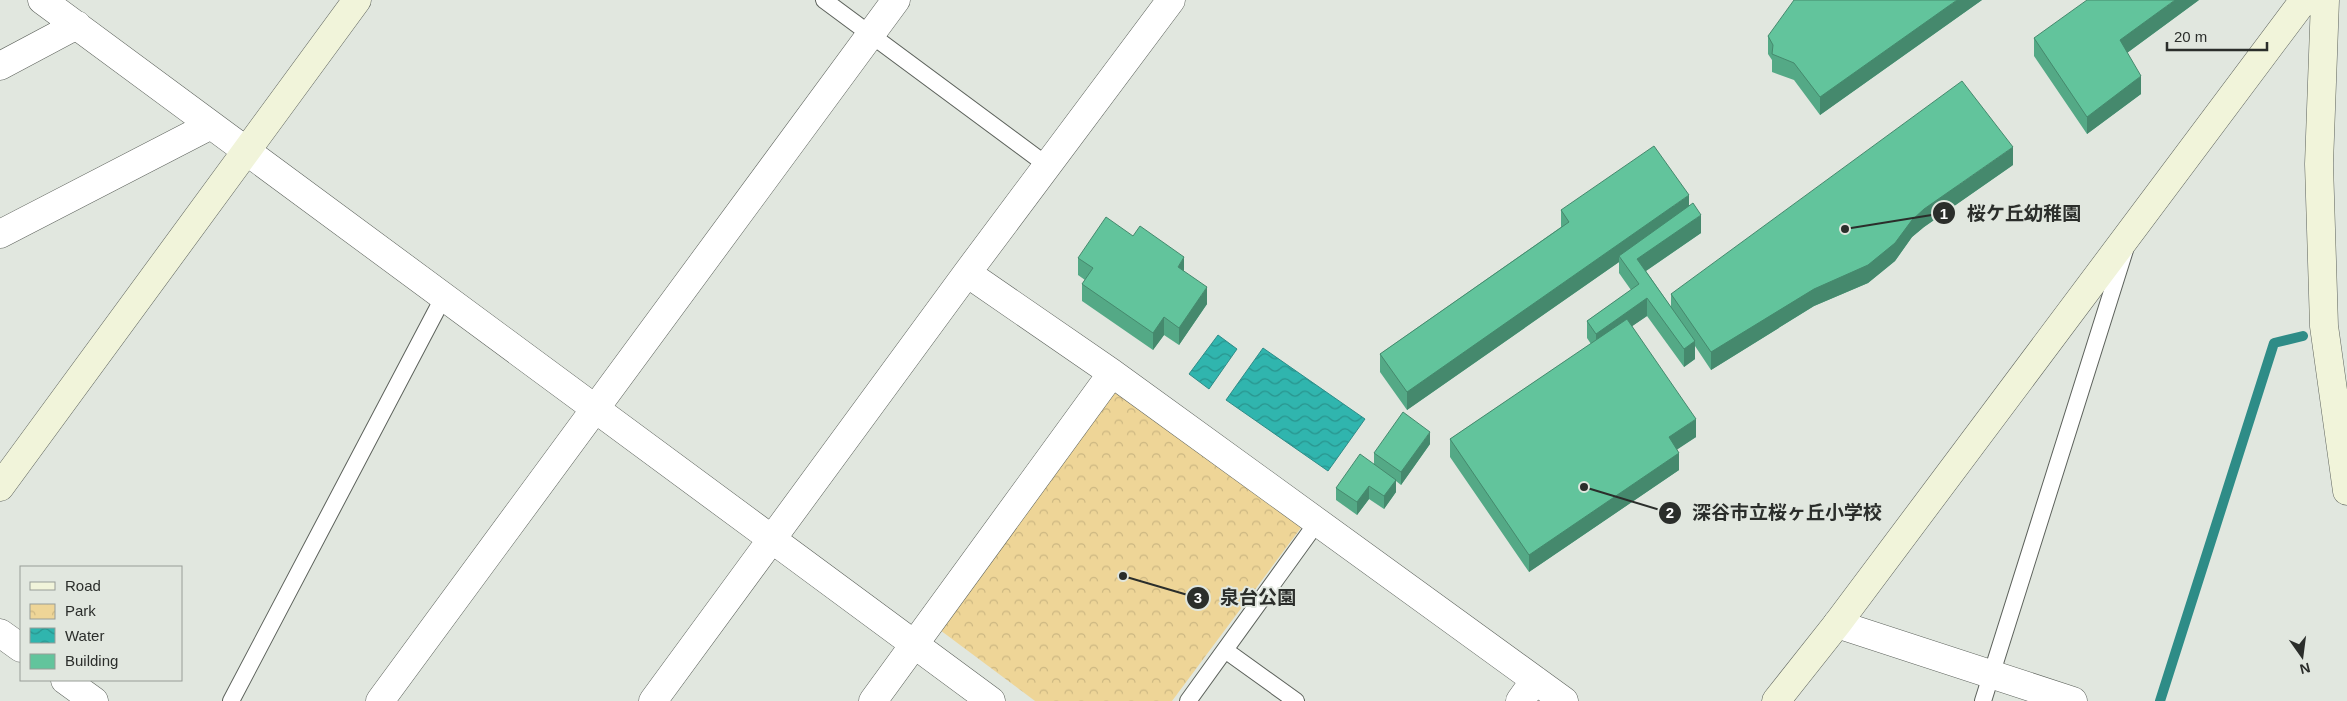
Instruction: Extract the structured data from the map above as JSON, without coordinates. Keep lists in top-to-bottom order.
{
  "places": ["桜ケ丘幼稚園", "深谷市立桜ヶ丘小学校", "泉台公園"],
  "legend": [
    "Road",
    "Park",
    "Water",
    "Building"
  ],
  "scale_bar": "20 m",
  "north": "bottom"
}
